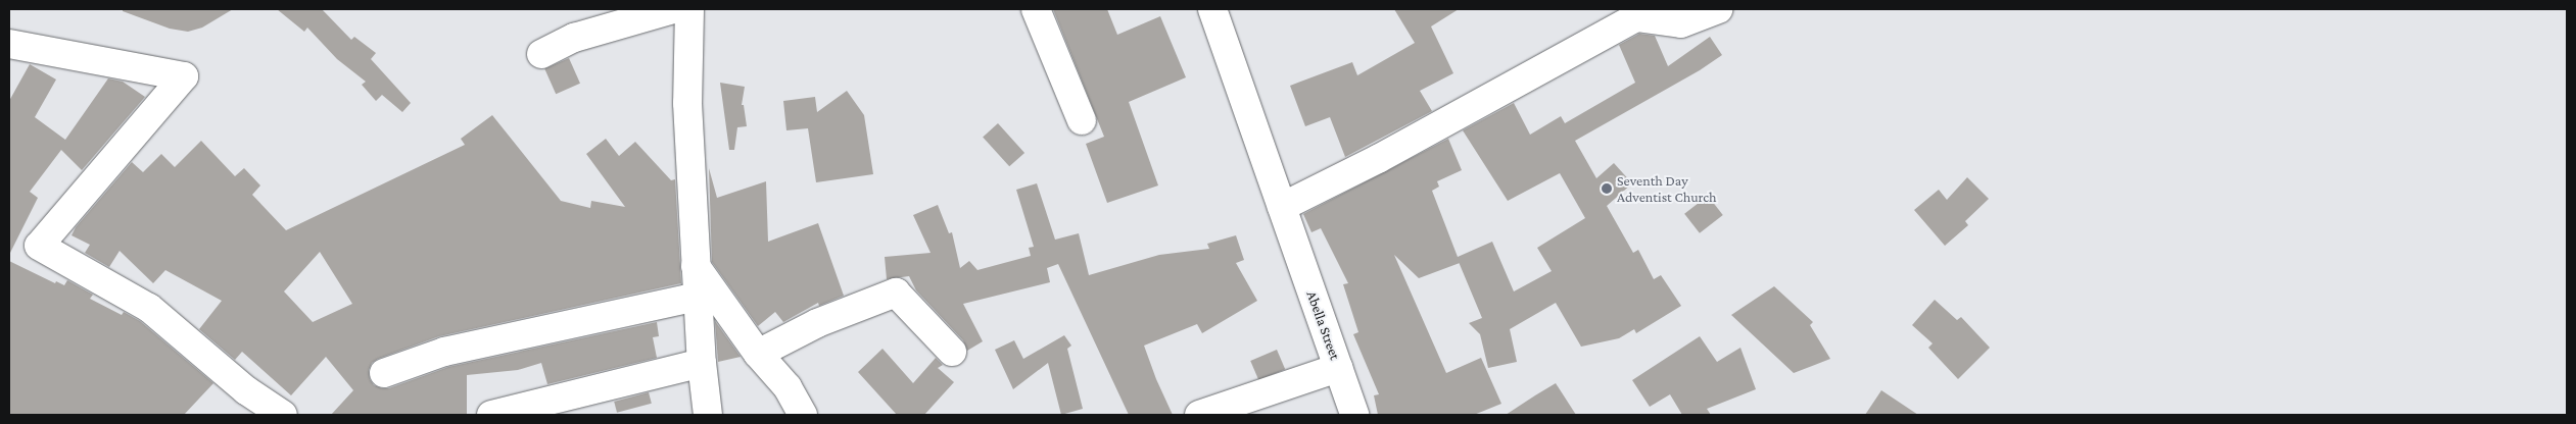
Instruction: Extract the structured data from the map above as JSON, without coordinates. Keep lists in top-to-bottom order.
{
  "streets": {
    "street": ["Abella Street"]
  },
  "places": ["Seventh Day Adventist Church"]
}
